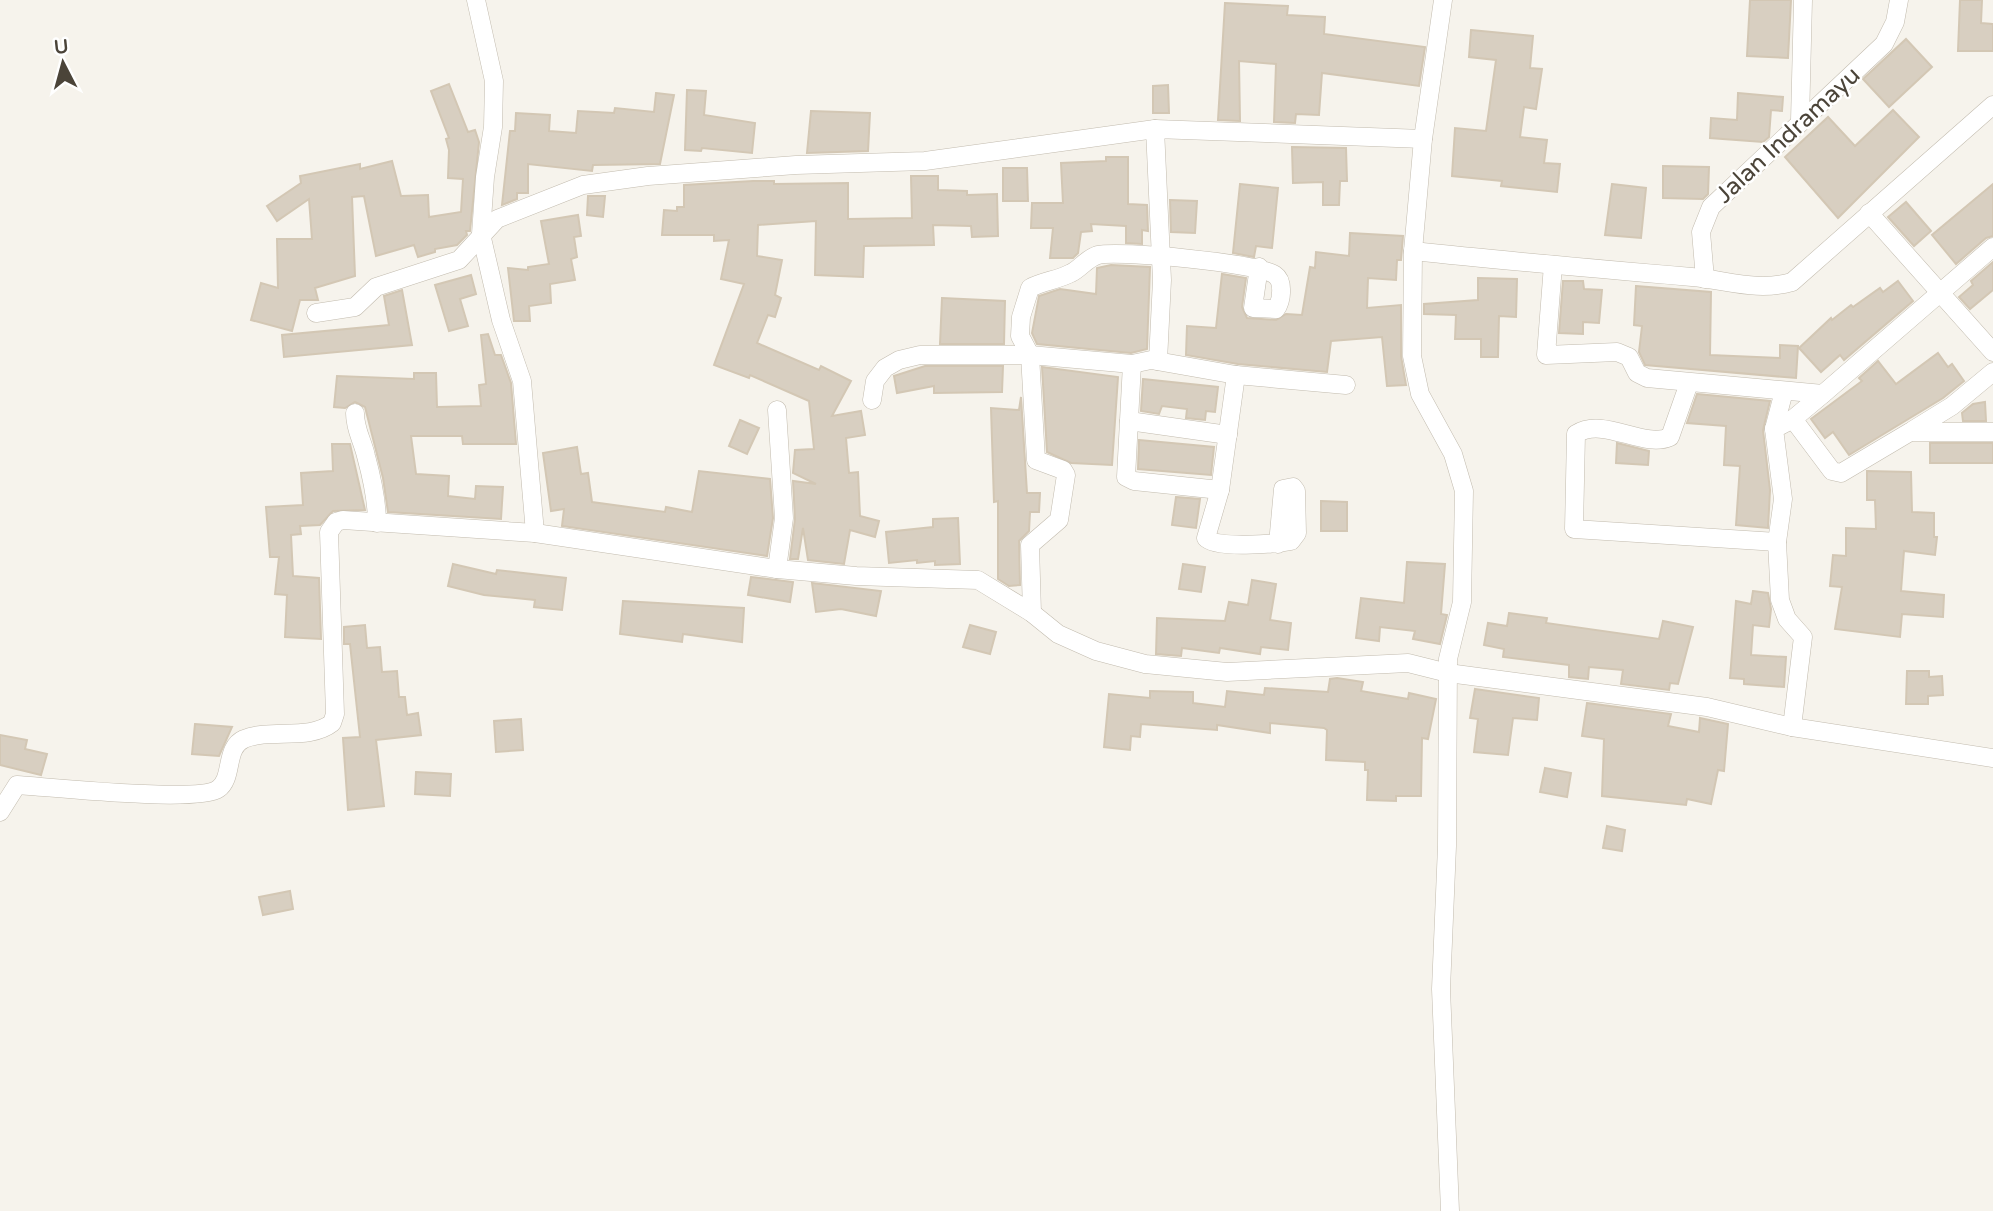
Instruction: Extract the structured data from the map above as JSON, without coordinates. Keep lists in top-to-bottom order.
{
  "streets": {
    "street": ["Jalan Indramayu"]
  },
  "north": "top"
}
